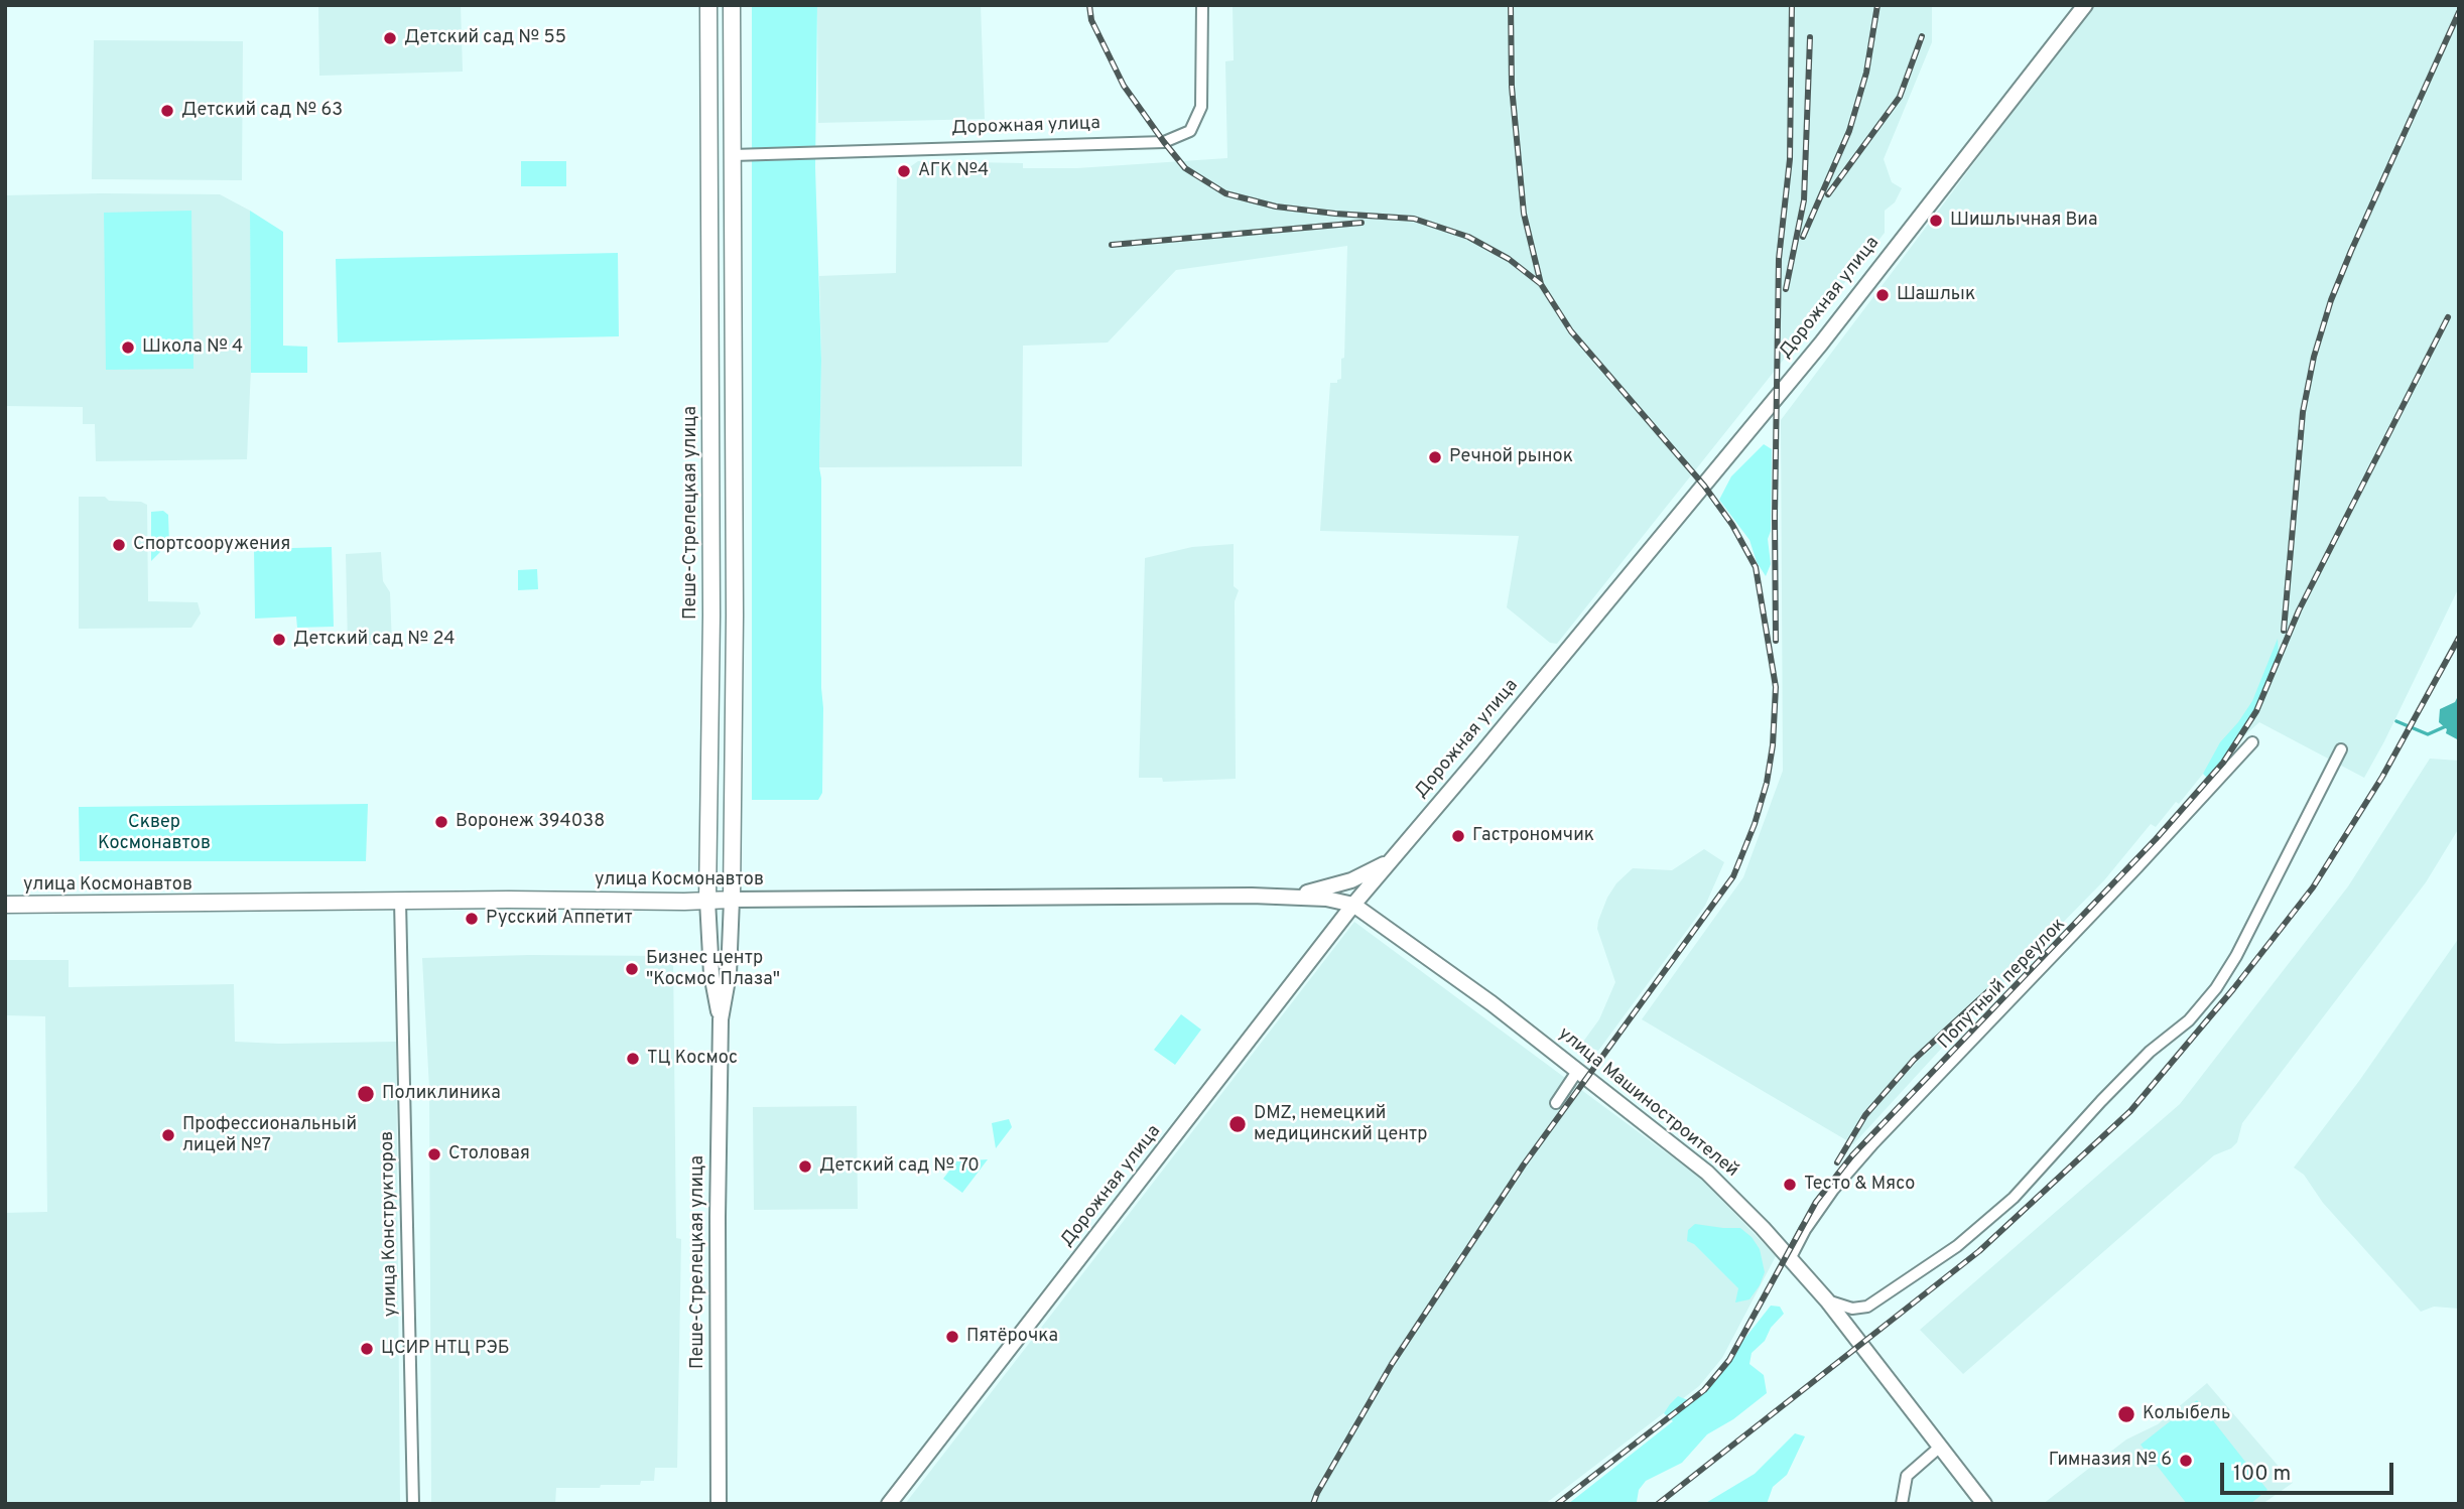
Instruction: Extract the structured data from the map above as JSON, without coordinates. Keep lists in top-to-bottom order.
{
  "streets": {
    "main road": ["Пеше-Стрелецкая улица", "улица Космонавтов"],
    "street": [
      "Дорожная улица",
      "Попутный переулок",
      "улица Машиностроителей",
      "улица Конструкторов"
    ]
  },
  "crossings": [
    ["Дорожная улица", "Пеше-Стрелецкая улица"],
    ["Дорожная улица", "улица Космонавтов"],
    ["Дорожная улица", "улица Машиностроителей"],
    ["Пеше-Стрелецкая улица", "улица Космонавтов"],
    ["улица Космонавтов", "улица Машиностроителей"],
    ["улица Космонавтов", "улица Конструкторов"],
    ["Попутный переулок", "улица Машиностроителей"]
  ],
  "parks": ["Сквер Космонавтов"],
  "places": [
    "Детский сад № 55",
    "Детский сад № 63",
    "АГК №4",
    "Шишлычная Виа",
    "Шашлык",
    "Школа № 4",
    "Речной рынок",
    "Спортсооружения",
    "Детский сад № 24",
    "Воронеж 394038",
    "Гастрономчик",
    "Русский Аппетит",
    "Бизнес центр \"Космос Плаза\"",
    "ТЦ Космос",
    "Поликлиника",
    "DMZ, немецкий медицинский центр",
    "Профессиональный лицей №7",
    "Столовая",
    "Детский сад № 70",
    "Тесто & Мясо",
    "Пятёрочка",
    "ЦСИР НТЦ РЭБ",
    "Колыбель",
    "Гимназия № 6"
  ],
  "scale_bar": "100 m"
}
